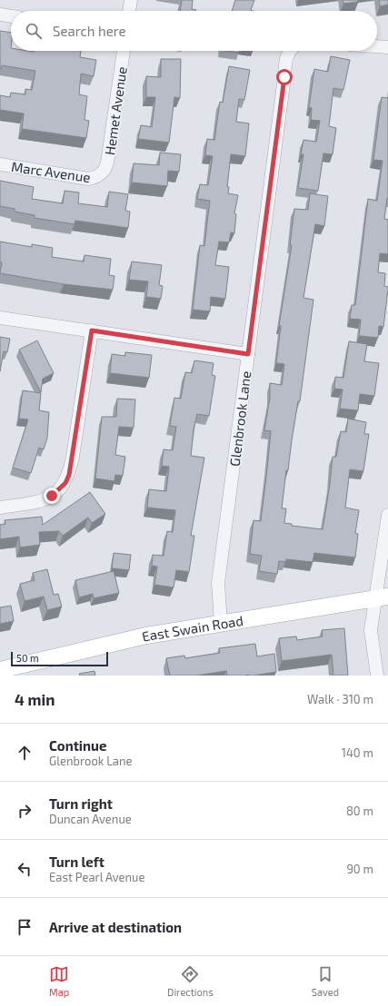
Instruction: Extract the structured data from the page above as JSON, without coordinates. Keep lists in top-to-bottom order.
{
  "streets": {
    "main road": ["East Swain Road"],
    "street": ["Hemet Avenue", "Marc Avenue", "Glenbrook Lane"]
  },
  "crossings": [
    ["Hemet Avenue", "Marc Avenue"],
    ["Glenbrook Lane", "East Swain Road"]
  ],
  "scale_bar": "50 m",
  "page": {
    "search": "Search here",
    "scale": "50 m",
    "heading": ["4 min", "Walk · 310 m"],
    "list": [
      ["Continue", "Glenbrook Lane", "140 m"],
      ["Turn right", "Duncan Avenue", "80 m"],
      ["Turn left", "East Pearl Avenue", "90 m"],
      "Arrive at destination"
    ],
    "nav": ["Map", "Directions", "Saved"]
  }
}
